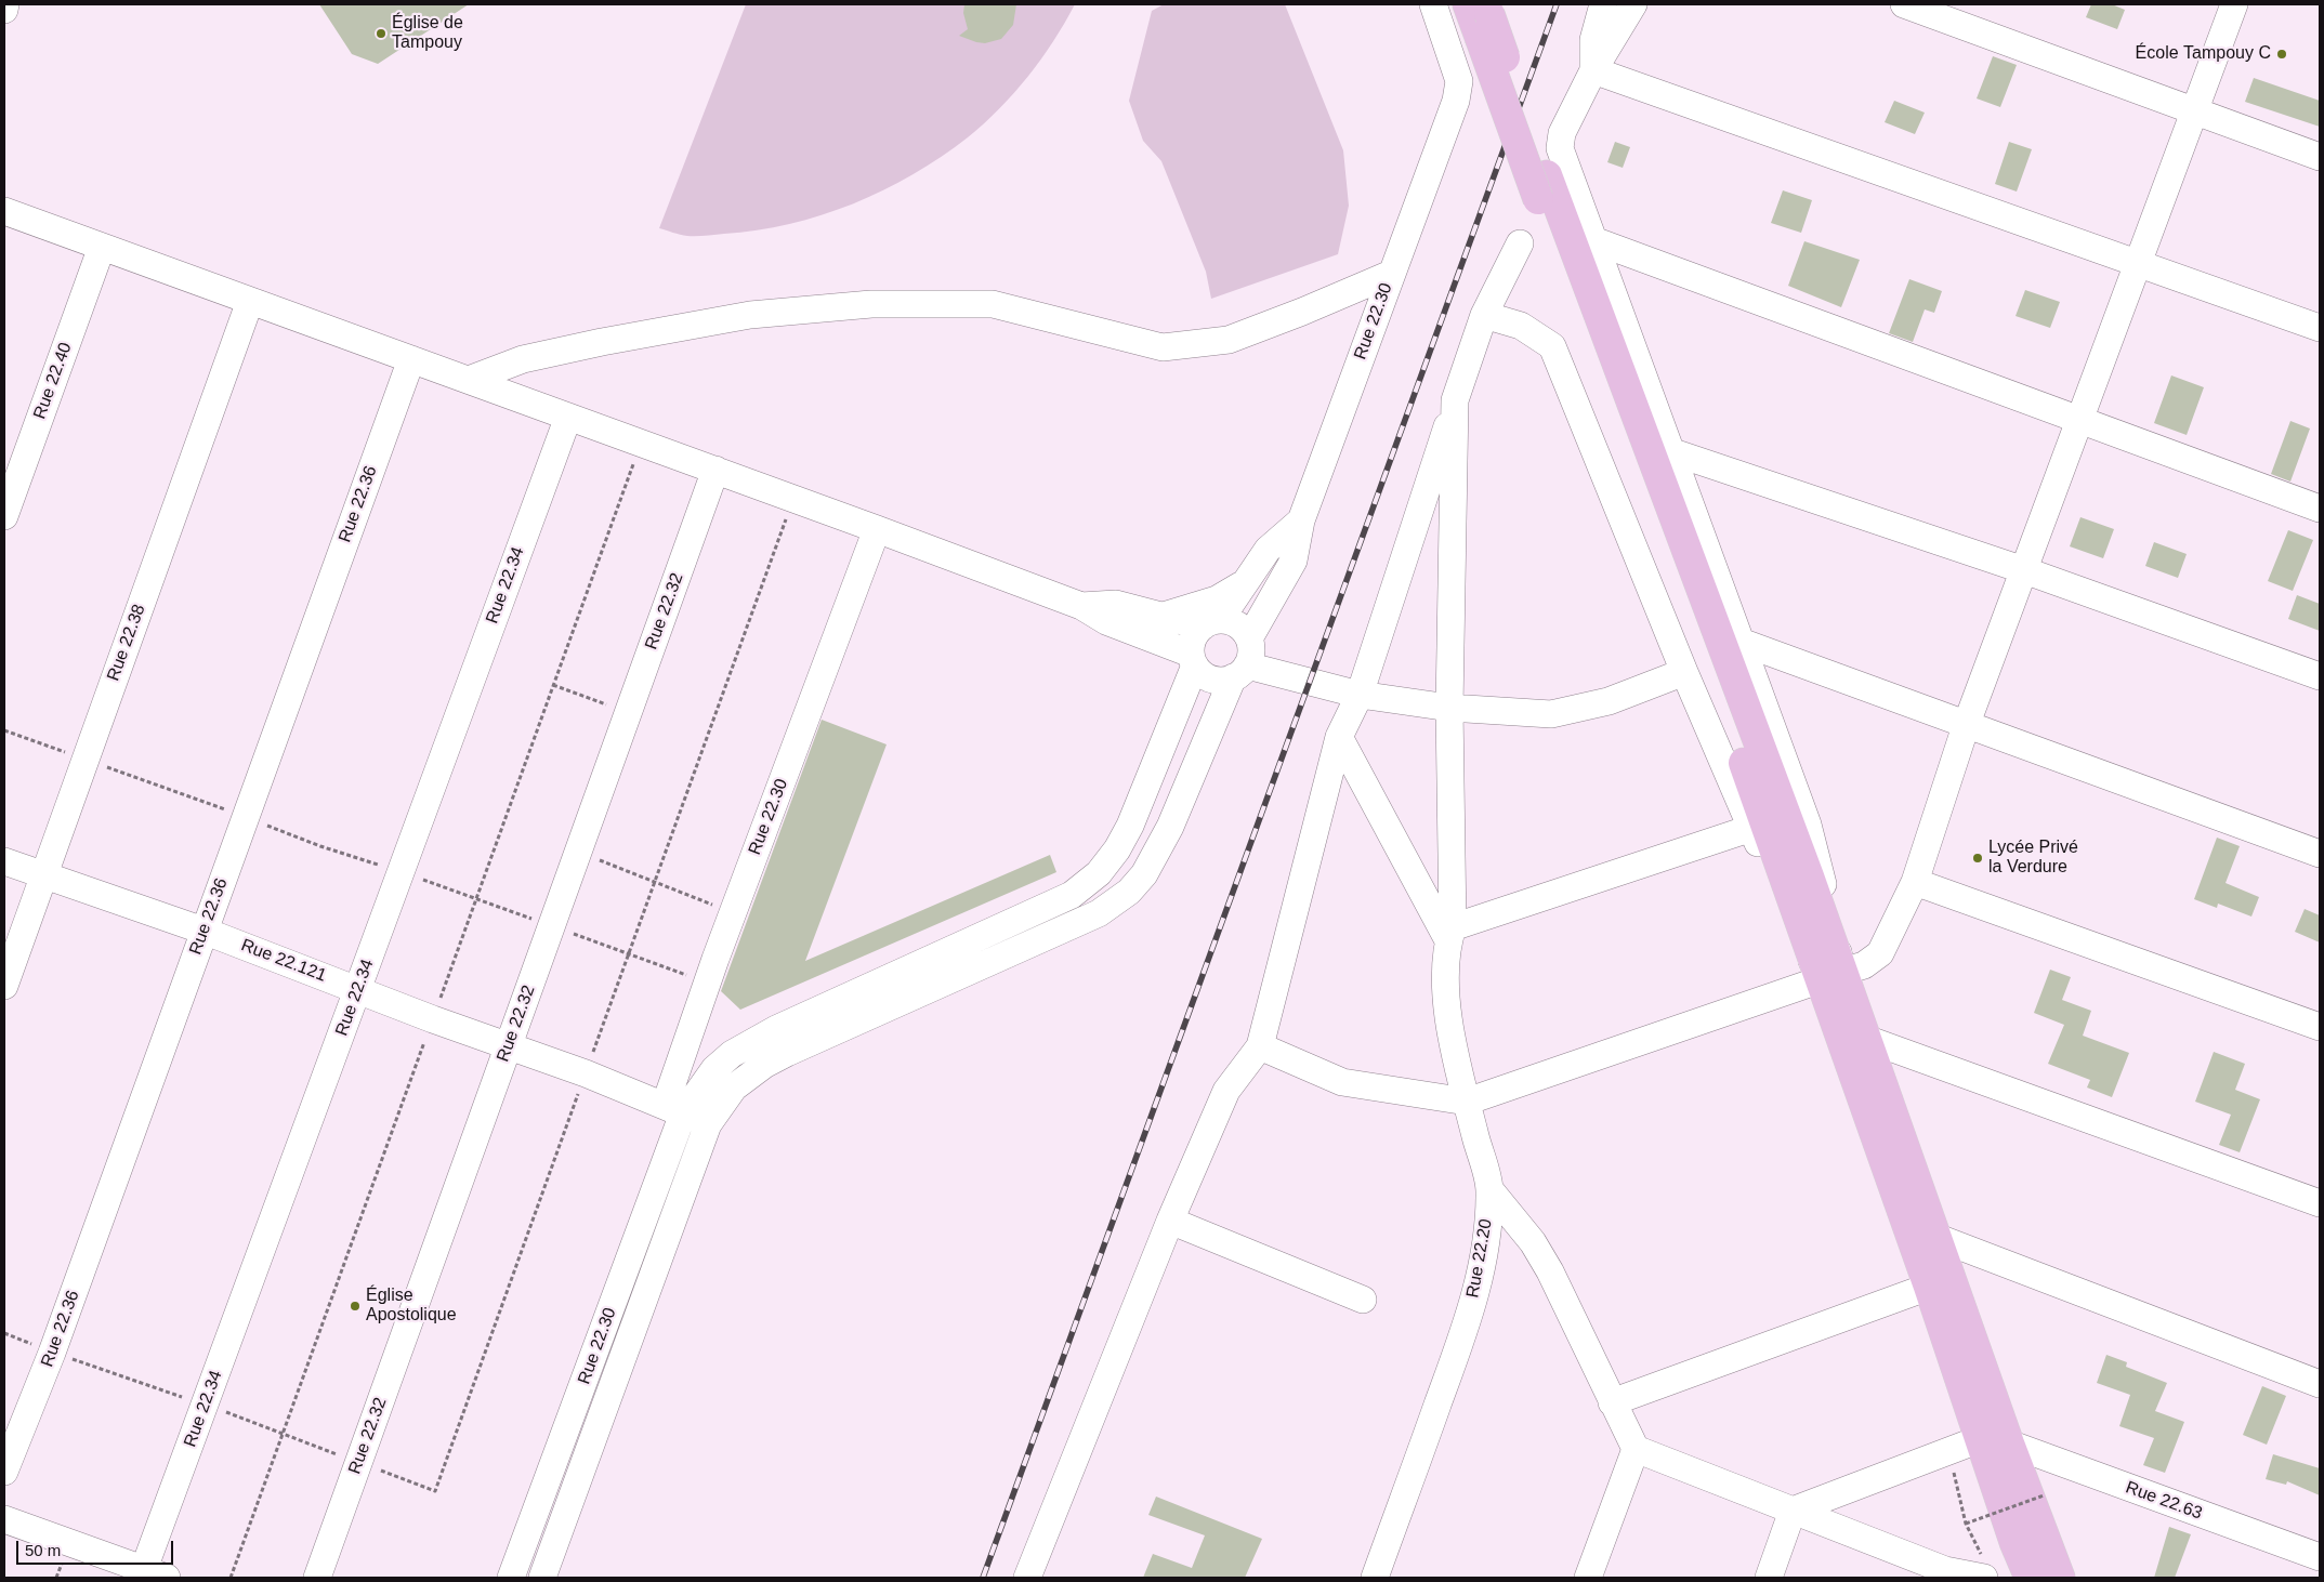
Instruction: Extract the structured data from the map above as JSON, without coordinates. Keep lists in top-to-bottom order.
{
  "streets": {
    "street": [
      "Rue 22.30",
      "Rue 22.40",
      "Rue 22.36",
      "Rue 22.34",
      "Rue 22.32",
      "Rue 22.38",
      "Rue 22.121",
      "Rue 22.20",
      "Rue 22.63"
    ]
  },
  "crossings": [
    ["Rue 22.30", "Rue 22.121"],
    ["Rue 22.36", "Rue 22.121"],
    ["Rue 22.34", "Rue 22.121"],
    ["Rue 22.32", "Rue 22.121"],
    ["Rue 22.38", "Rue 22.121"]
  ],
  "places": [
    "Église de Tampouy",
    "École Tampouy C",
    "Lycée Privé la Verdure",
    "Église Apostolique"
  ],
  "scale_bar": "50 m"
}
